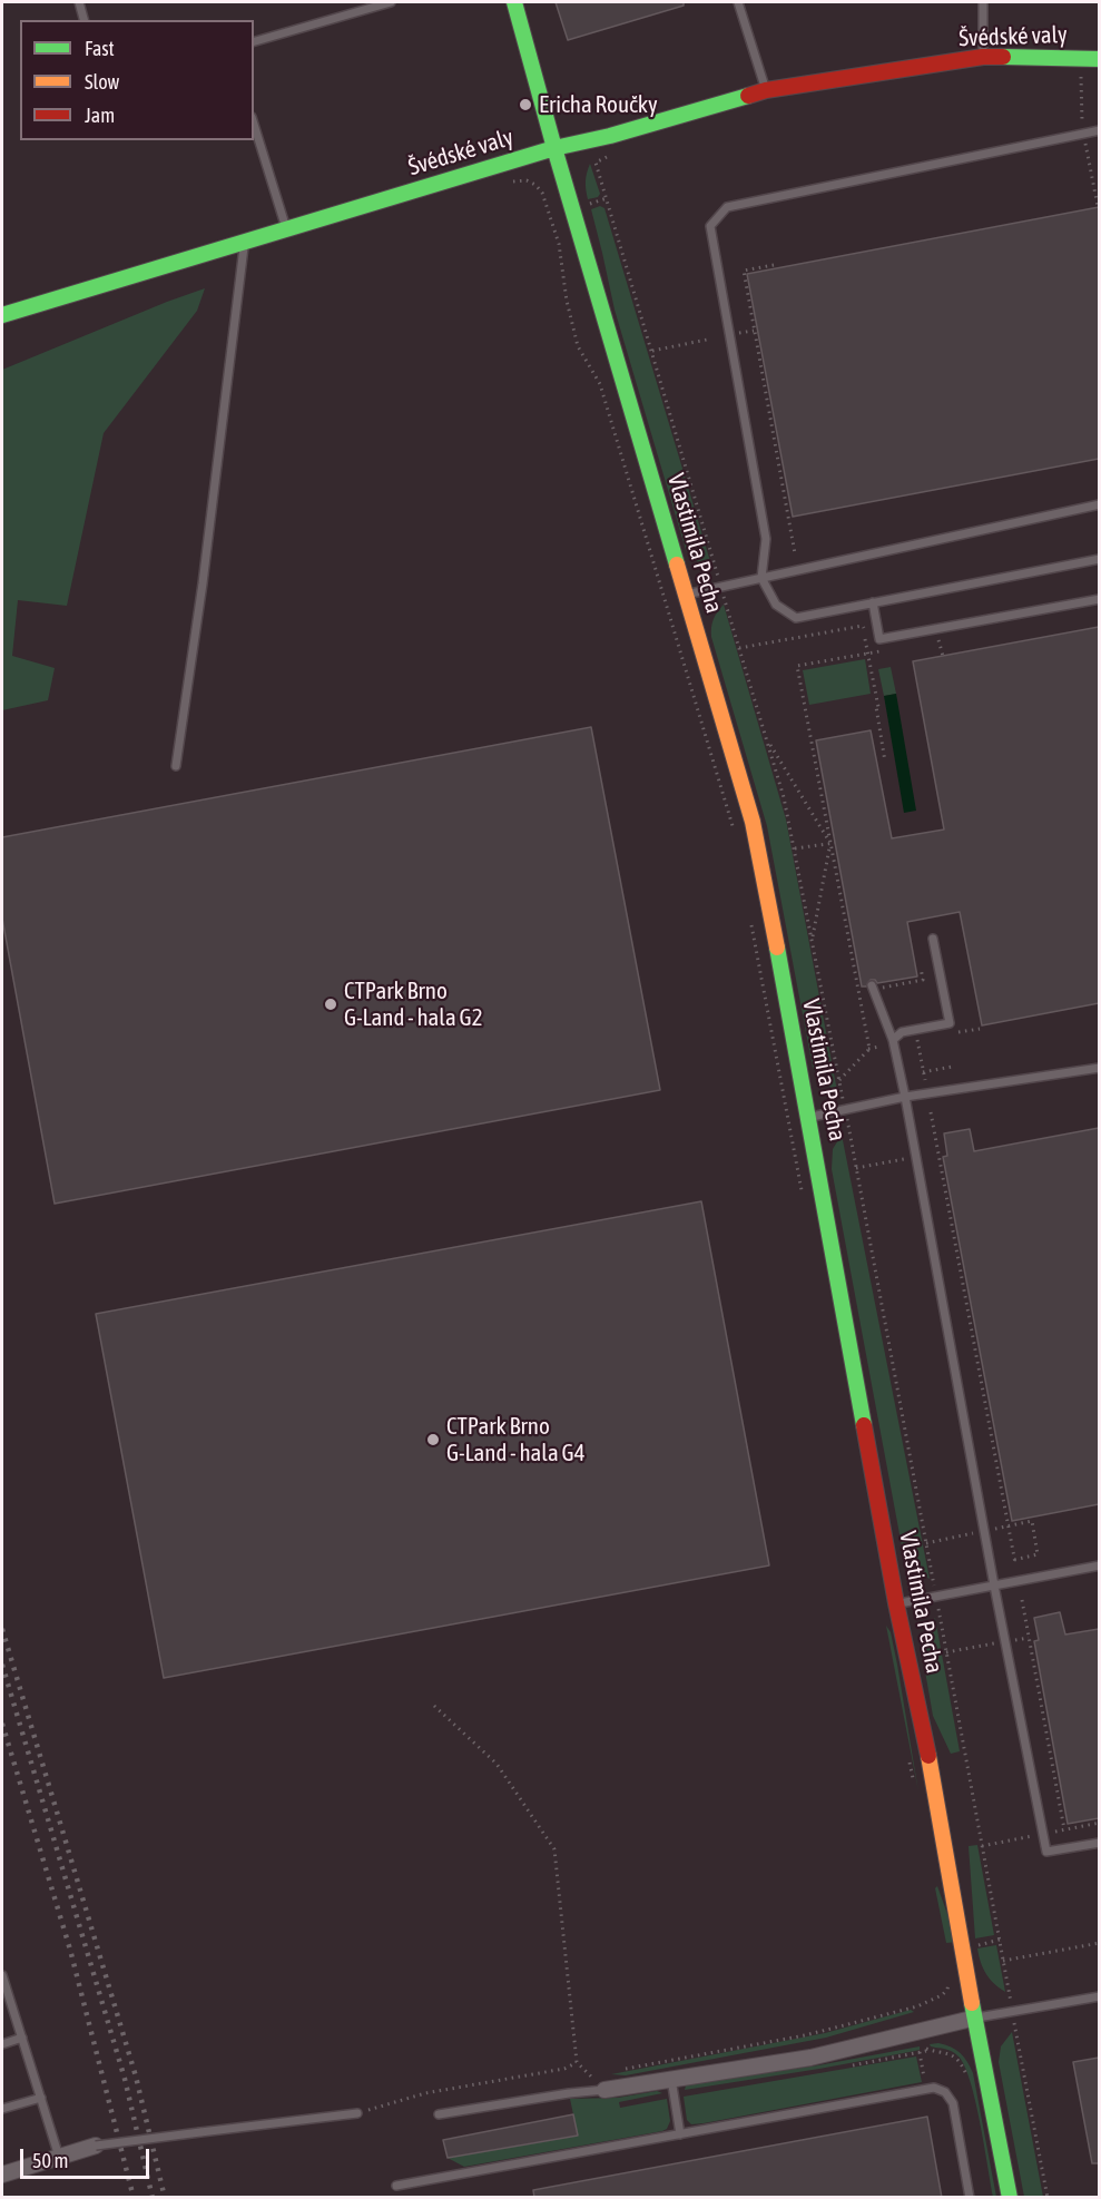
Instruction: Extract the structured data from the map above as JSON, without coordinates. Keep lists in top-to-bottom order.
{
  "streets": {
    "street": ["Švédské valy", "Vlastimila Pecha"]
  },
  "crossings": [
    ["Švédské valy", "Vlastimila Pecha"]
  ],
  "places": ["Ericha Roučky", "CTPark Brno G-Land - hala G2", "CTPark Brno G-Land - hala G4"],
  "legend": ["Fast", "Slow", "Jam"],
  "scale_bar": "50 m"
}
